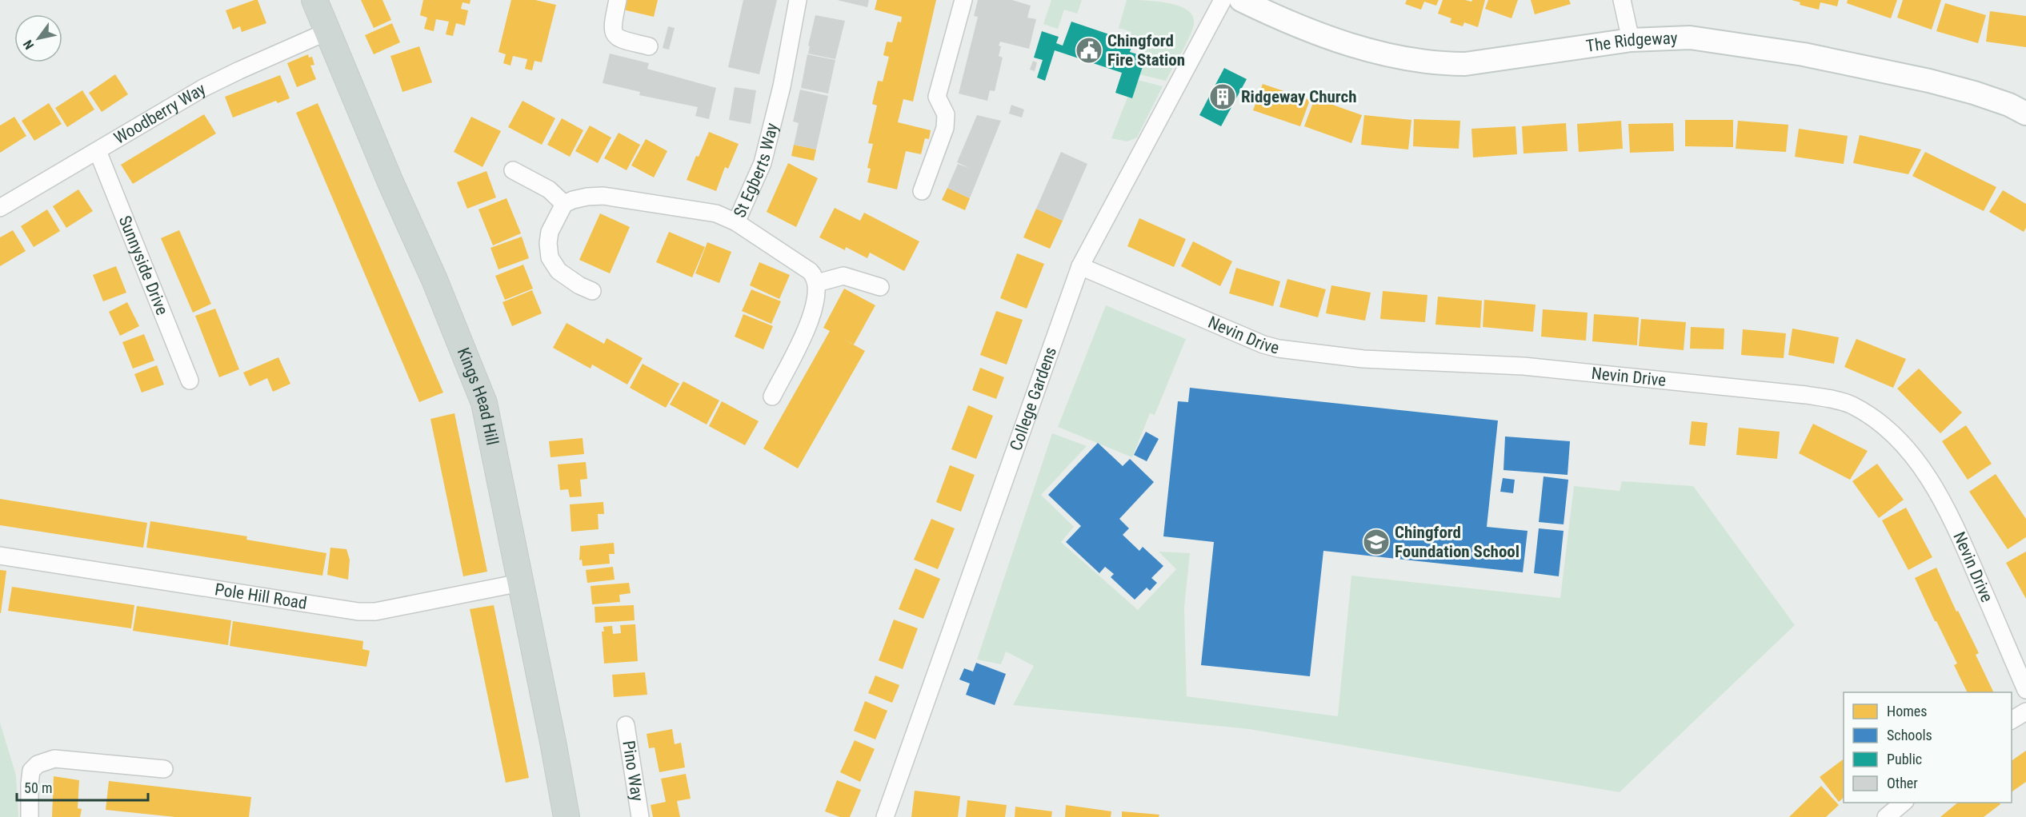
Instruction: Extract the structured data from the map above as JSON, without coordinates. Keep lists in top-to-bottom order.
{
  "streets": {
    "main road": ["The Ridgeway", "Kings Head Hill"],
    "street": [
      "Woodberry Way",
      "St Egberts Way",
      "Sunnyside Drive",
      "Nevin Drive",
      "College Gardens",
      "Pole Hill Road",
      "Pino Way"
    ]
  },
  "crossings": [
    ["Woodberry Way", "Sunnyside Drive"],
    ["Woodberry Way", "Kings Head Hill"],
    ["Nevin Drive", "College Gardens"],
    ["Kings Head Hill", "Pole Hill Road"]
  ],
  "places": {
    "public building": ["Chingford Fire Station"],
    "building": ["Ridgeway Church"],
    "school or university": ["Chingford Foundation School"]
  },
  "legend": [
    "Homes",
    "Schools",
    "Public",
    "Other"
  ],
  "scale_bar": "50 m",
  "north": "bottom left"
}
